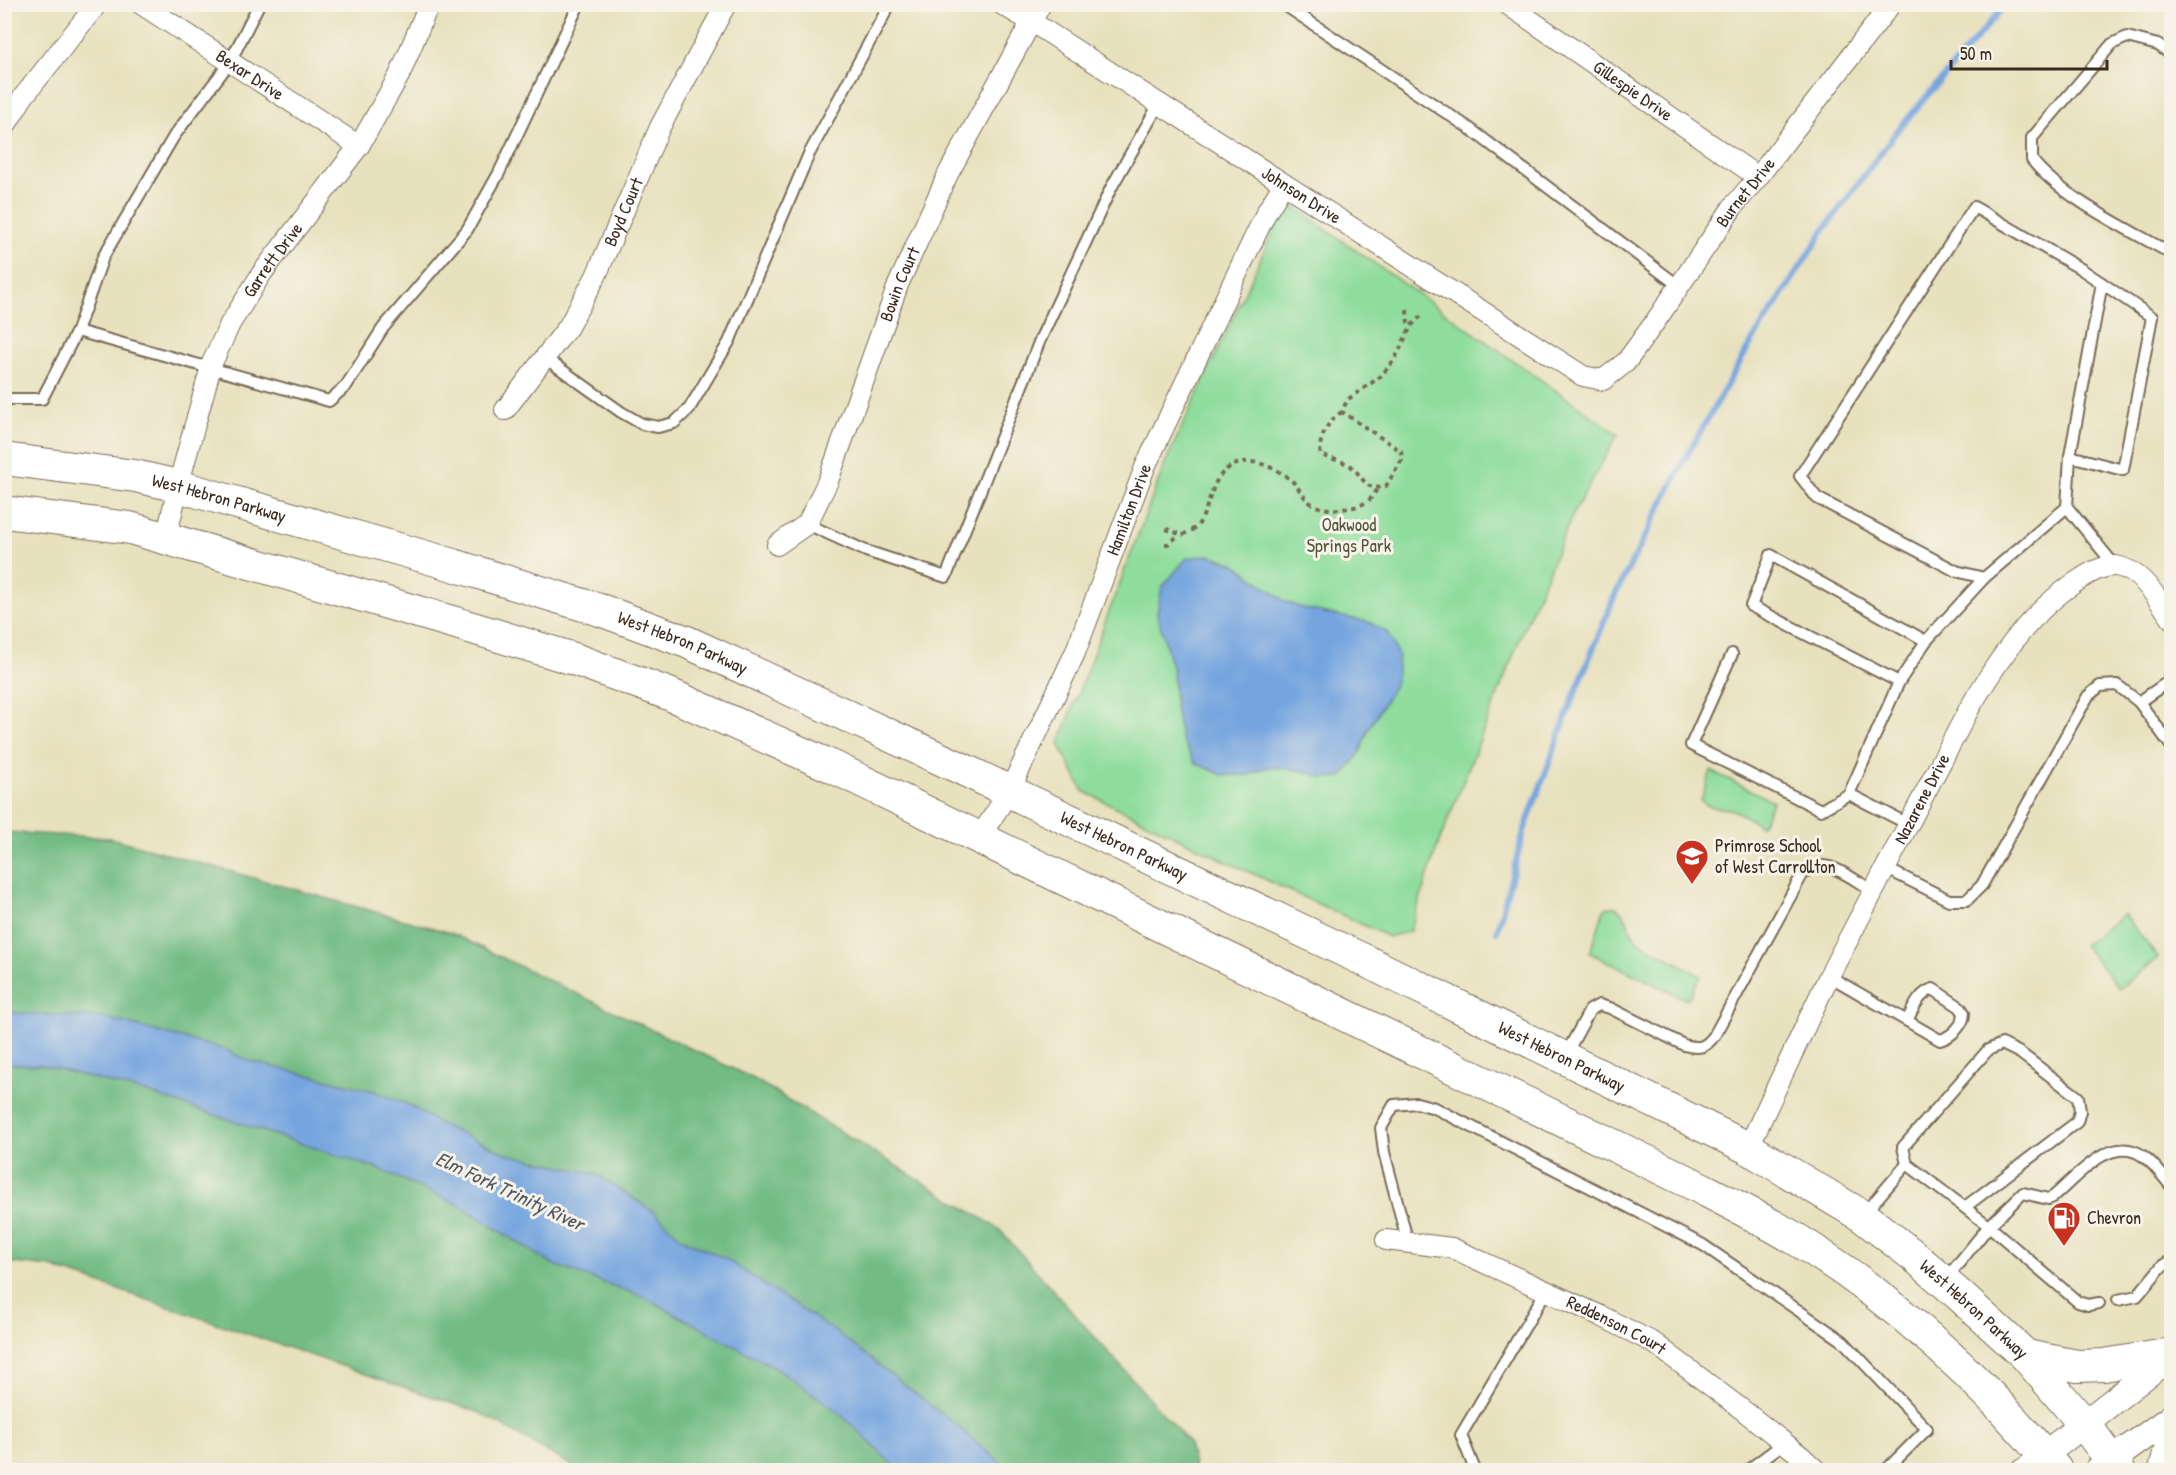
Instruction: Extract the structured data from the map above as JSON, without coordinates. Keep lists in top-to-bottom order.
{
  "streets": {
    "main road": ["West Hebron Parkway"],
    "street": [
      "Bexar Drive",
      "Gillespie Drive",
      "Burnet Drive",
      "Johnson Drive",
      "Boyd Court",
      "Garrett Drive",
      "Bowin Court",
      "Hamilton Drive",
      "Nazarene Drive",
      "Reddenson Court"
    ]
  },
  "crossings": [
    ["Bexar Drive", "Garrett Drive"],
    ["Gillespie Drive", "Burnet Drive"],
    ["Burnet Drive", "Johnson Drive"],
    ["Johnson Drive", "Bowin Court"],
    ["Johnson Drive", "Hamilton Drive"],
    ["Garrett Drive", "West Hebron Parkway"],
    ["West Hebron Parkway", "Hamilton Drive"],
    ["West Hebron Parkway", "Nazarene Drive"]
  ],
  "water": ["Elm Fork Trinity River"],
  "parks": ["Oakwood Springs Park"],
  "places": {
    "school or university": ["Primrose School of West Carrollton"],
    "fuel station": ["Chevron"]
  },
  "scale_bar": "50 m"
}
